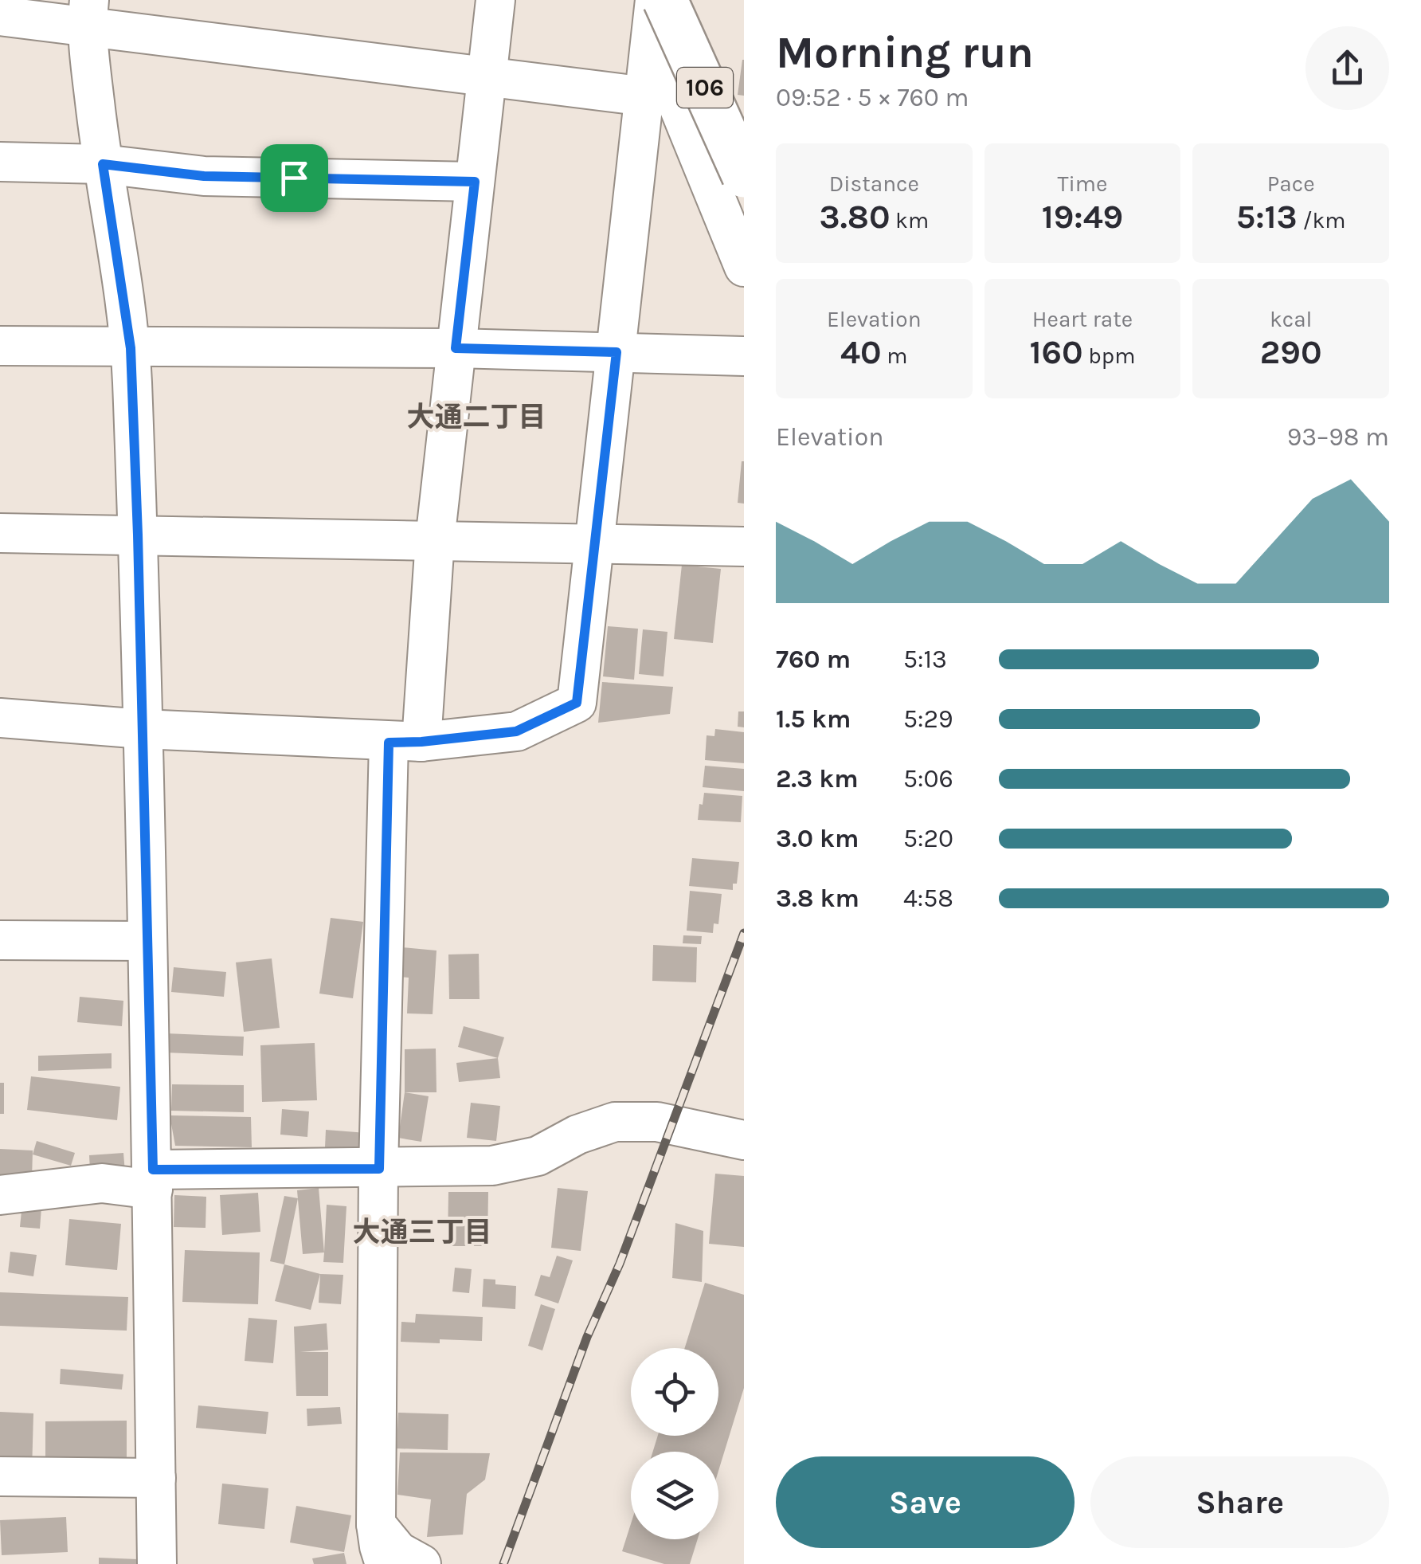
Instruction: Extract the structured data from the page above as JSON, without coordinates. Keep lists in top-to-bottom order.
{
  "streets": {
    "highway": ["106"]
  },
  "districts": ["大通二丁目", "大通三丁目"],
  "page": {
    "heading": ["Morning run", "09:52 · 5 × 760 m"],
    "stats": [
      ["Distance", "3.80 km"],
      ["Time", "19:49"],
      ["Pace", "5:13 /km"],
      ["Elevation", "40 m"],
      ["Heart rate", "160 bpm"],
      ["kcal", "290"]
    ],
    "chart": ["Elevation", "93–98 m"],
    "list": [
      {
        "name": "760 m",
        "note": "5:13"
      },
      {
        "name": "1.5 km",
        "note": "5:29"
      },
      {
        "name": "2.3 km",
        "note": "5:06"
      },
      {
        "name": "3.0 km",
        "note": "5:20"
      },
      {
        "name": "3.8 km",
        "note": "4:58"
      }
    ],
    "buttons": ["Save", "Share"]
  }
}
